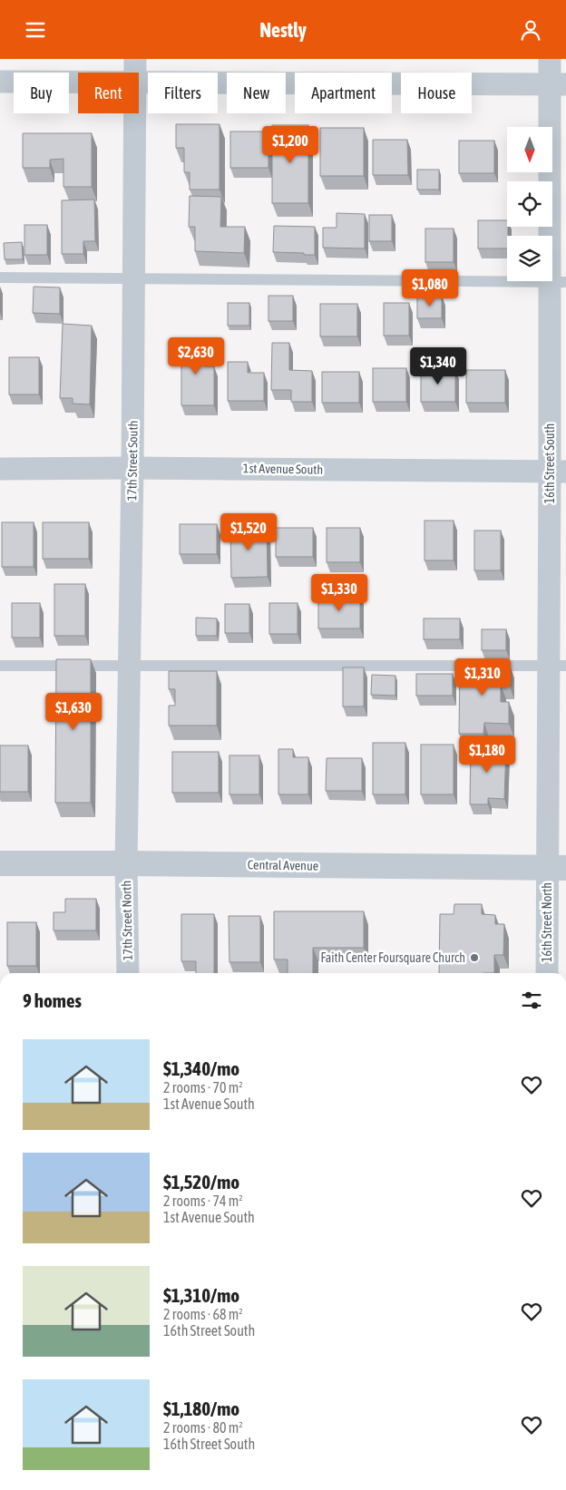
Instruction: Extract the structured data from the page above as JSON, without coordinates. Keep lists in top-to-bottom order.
{
  "streets": {
    "street": [
      "17th Street South",
      "16th Street South",
      "1st Avenue South",
      "Central Avenue",
      "17th Street North",
      "16th Street North"
    ]
  },
  "crossings": [
    ["17th Street South", "1st Avenue South"],
    ["17th Street South", "Central Avenue"],
    ["17th Street South", "17th Street North"],
    ["16th Street South", "1st Avenue South"],
    ["16th Street South", "Central Avenue"],
    ["16th Street South", "16th Street North"],
    ["Central Avenue", "17th Street North"],
    ["Central Avenue", "16th Street North"]
  ],
  "places": ["Faith Center Foursquare Church"],
  "north": "bottom",
  "page": {
    "header": "Nestly",
    "chip": [
      "Buy",
      "Rent",
      "Filters",
      "New",
      "Apartment",
      "House"
    ],
    "price": [
      "$1,200",
      "$1,080",
      "$2,630",
      "$1,340",
      "$1,520",
      "$1,330",
      "$1,310",
      "$1,630",
      "$1,180"
    ],
    "heading": "9 homes",
    "list": [
      {
        "name": "$1,340/mo",
        "note": "2 rooms · 70 m² · 1st Avenue South"
      },
      {
        "name": "$1,520/mo",
        "note": "2 rooms · 74 m² · 1st Avenue South"
      },
      {
        "name": "$1,310/mo",
        "note": "2 rooms · 68 m² · 16th Street South"
      },
      {
        "name": "$1,180/mo",
        "note": "2 rooms · 80 m² · 16th Street South"
      }
    ]
  }
}
